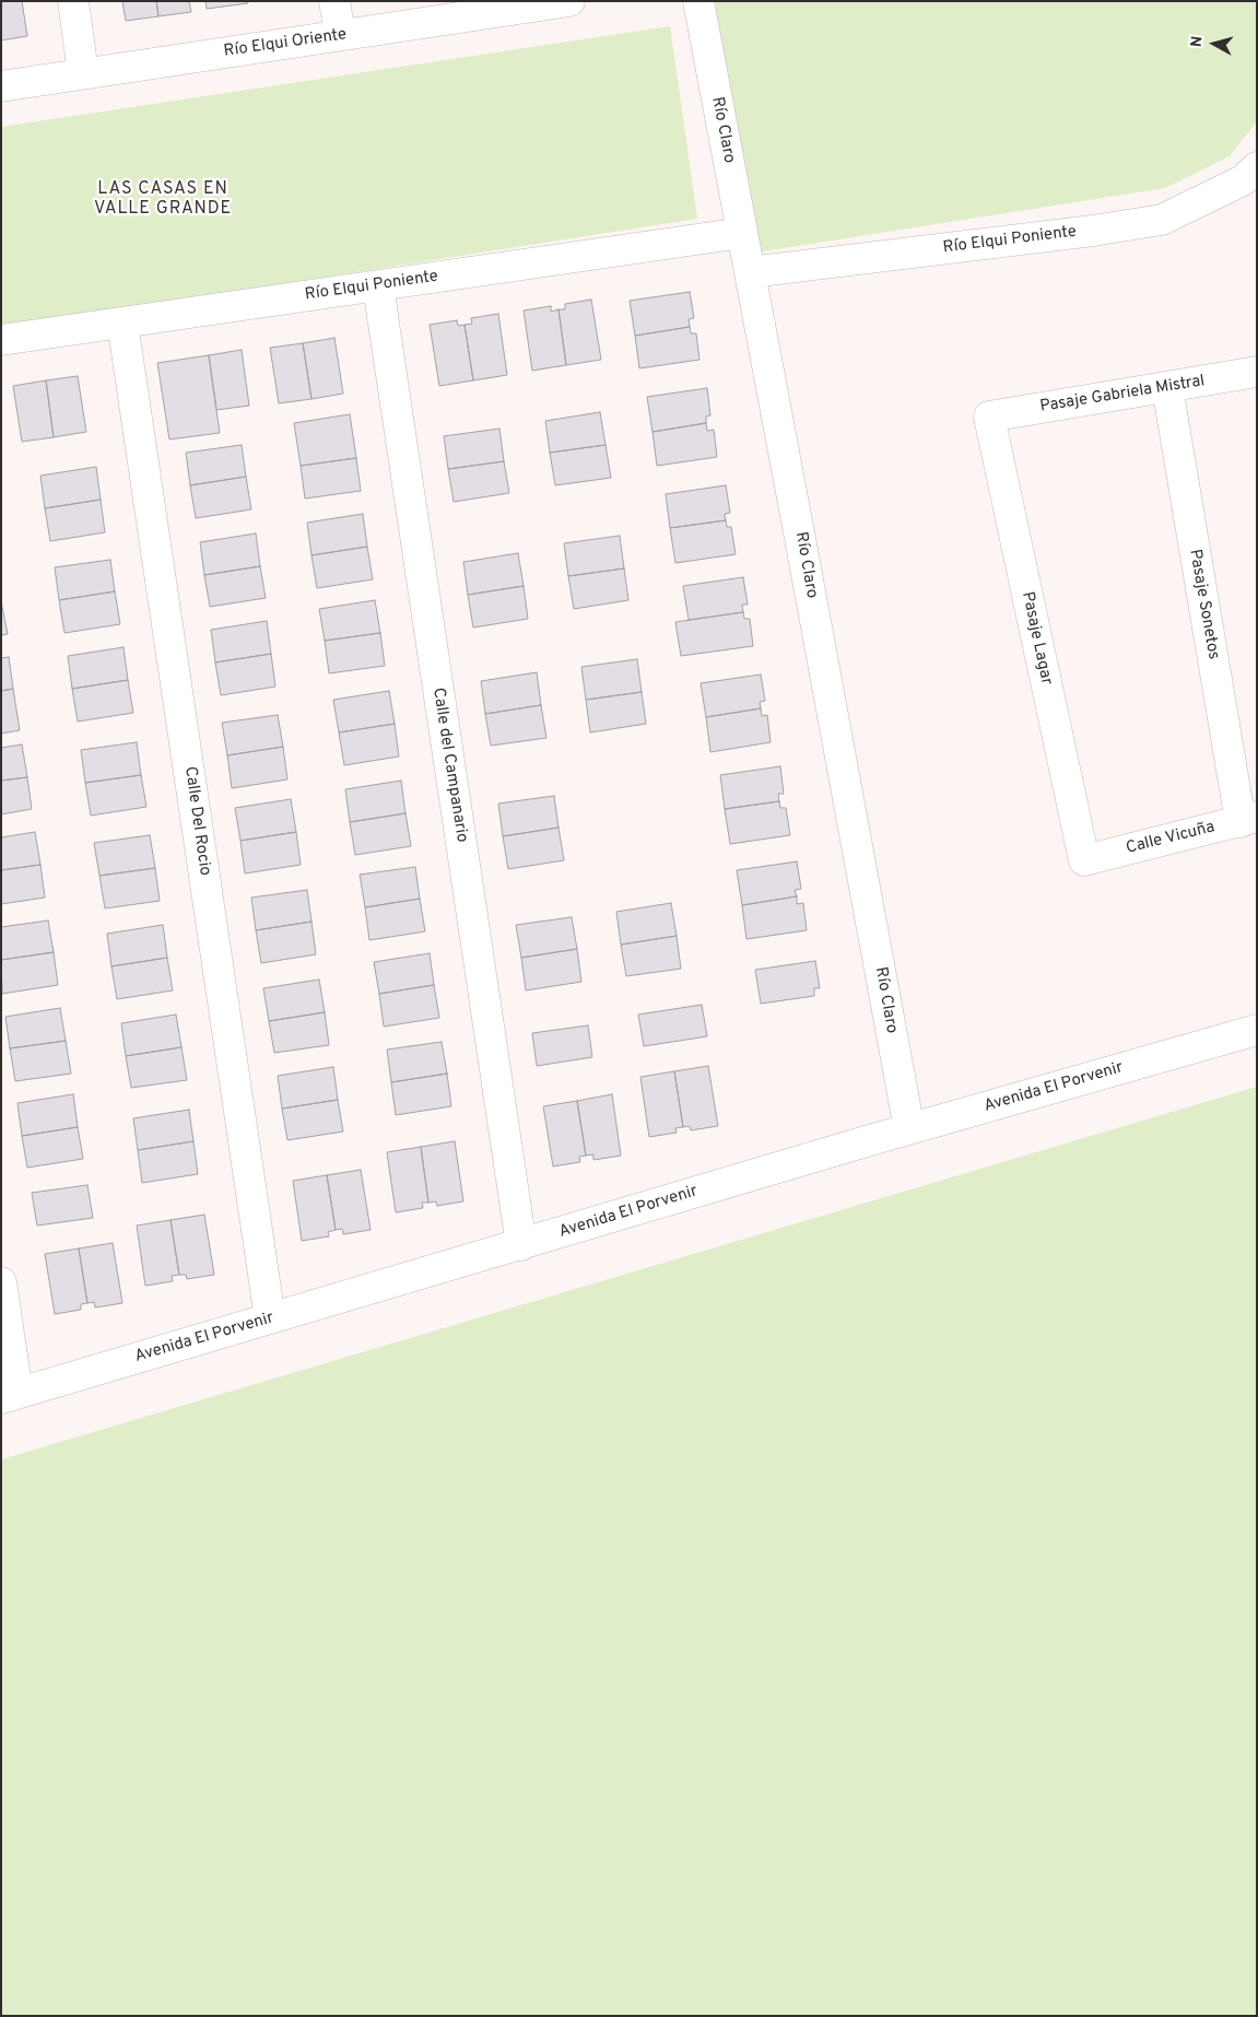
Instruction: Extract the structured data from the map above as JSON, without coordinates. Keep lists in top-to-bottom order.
{
  "streets": {
    "street": [
      "Río Elqui Oriente",
      "Río Claro",
      "Río Elqui Poniente",
      "Pasaje Gabriela Mistral",
      "Pasaje Sonetos",
      "Pasaje Lagar",
      "Calle del Campanario",
      "Calle Del Rocio",
      "Calle Vicuña",
      "Avenida El Porvenir"
    ]
  },
  "crossings": [
    ["Río Claro", "Río Elqui Poniente"],
    ["Río Claro", "Avenida El Porvenir"],
    ["Río Elqui Poniente", "Calle del Campanario"],
    ["Río Elqui Poniente", "Calle Del Rocio"],
    ["Pasaje Gabriela Mistral", "Pasaje Sonetos"],
    ["Pasaje Gabriela Mistral", "Pasaje Lagar"],
    ["Pasaje Sonetos", "Calle Vicuña"],
    ["Pasaje Lagar", "Calle Vicuña"],
    ["Calle del Campanario", "Avenida El Porvenir"],
    ["Calle Del Rocio", "Avenida El Porvenir"]
  ],
  "districts": ["LAS CASAS EN VALLE GRANDE"],
  "north": "left"
}
